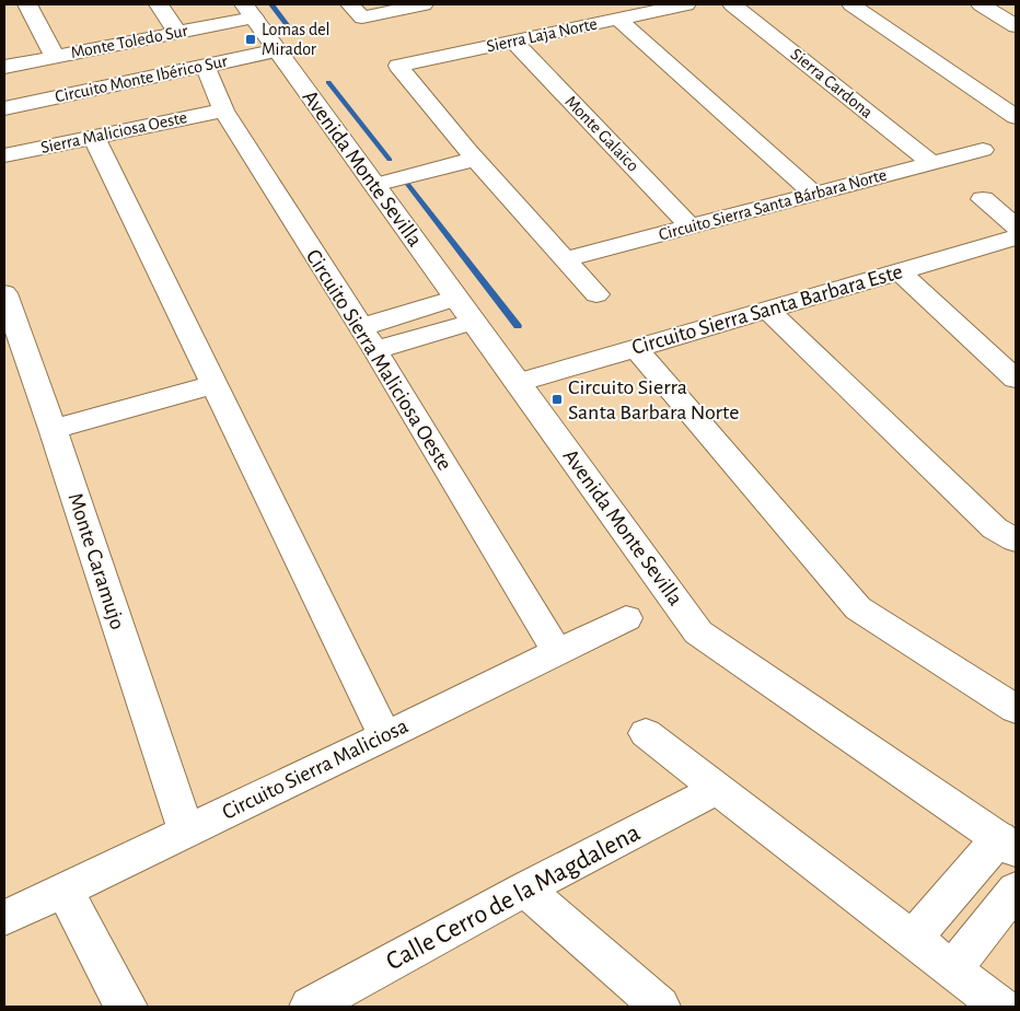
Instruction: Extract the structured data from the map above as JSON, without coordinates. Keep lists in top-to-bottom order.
{
  "streets": {
    "street": [
      "Sierra Laja Norte",
      "Monte Toledo Sur",
      "Circuito Monte Ibérico Sur",
      "Sierra Cardona",
      "Sierra Maliciosa Oeste",
      "Monte Galaico",
      "Avenida Monte Sevilla",
      "Circuito Sierra Santa Bárbara Norte",
      "Circuito Sierra Santa Barbara Este",
      "Circuito Sierra Maliciosa Oeste",
      "Monte Caramujo",
      "Circuito Sierra Maliciosa",
      "Calle Cerro de la Magdalena"
    ]
  },
  "crossings": [
    ["Sierra Laja Norte", "Monte Galaico"],
    ["Monte Toledo Sur", "Avenida Monte Sevilla"],
    ["Circuito Monte Ibérico Sur", "Avenida Monte Sevilla"],
    ["Circuito Monte Ibérico Sur", "Circuito Sierra Maliciosa Oeste"],
    ["Sierra Cardona", "Circuito Sierra Santa Bárbara Norte"],
    ["Sierra Maliciosa Oeste", "Circuito Sierra Maliciosa Oeste"],
    ["Monte Galaico", "Circuito Sierra Santa Bárbara Norte"],
    ["Avenida Monte Sevilla", "Circuito Sierra Santa Barbara Este"],
    ["Circuito Sierra Maliciosa Oeste", "Circuito Sierra Maliciosa"],
    ["Monte Caramujo", "Circuito Sierra Maliciosa"]
  ],
  "places": {
    "transit": ["Lomas del Mirador", "Circuito Sierra Santa Barbara Norte"]
  }
}
